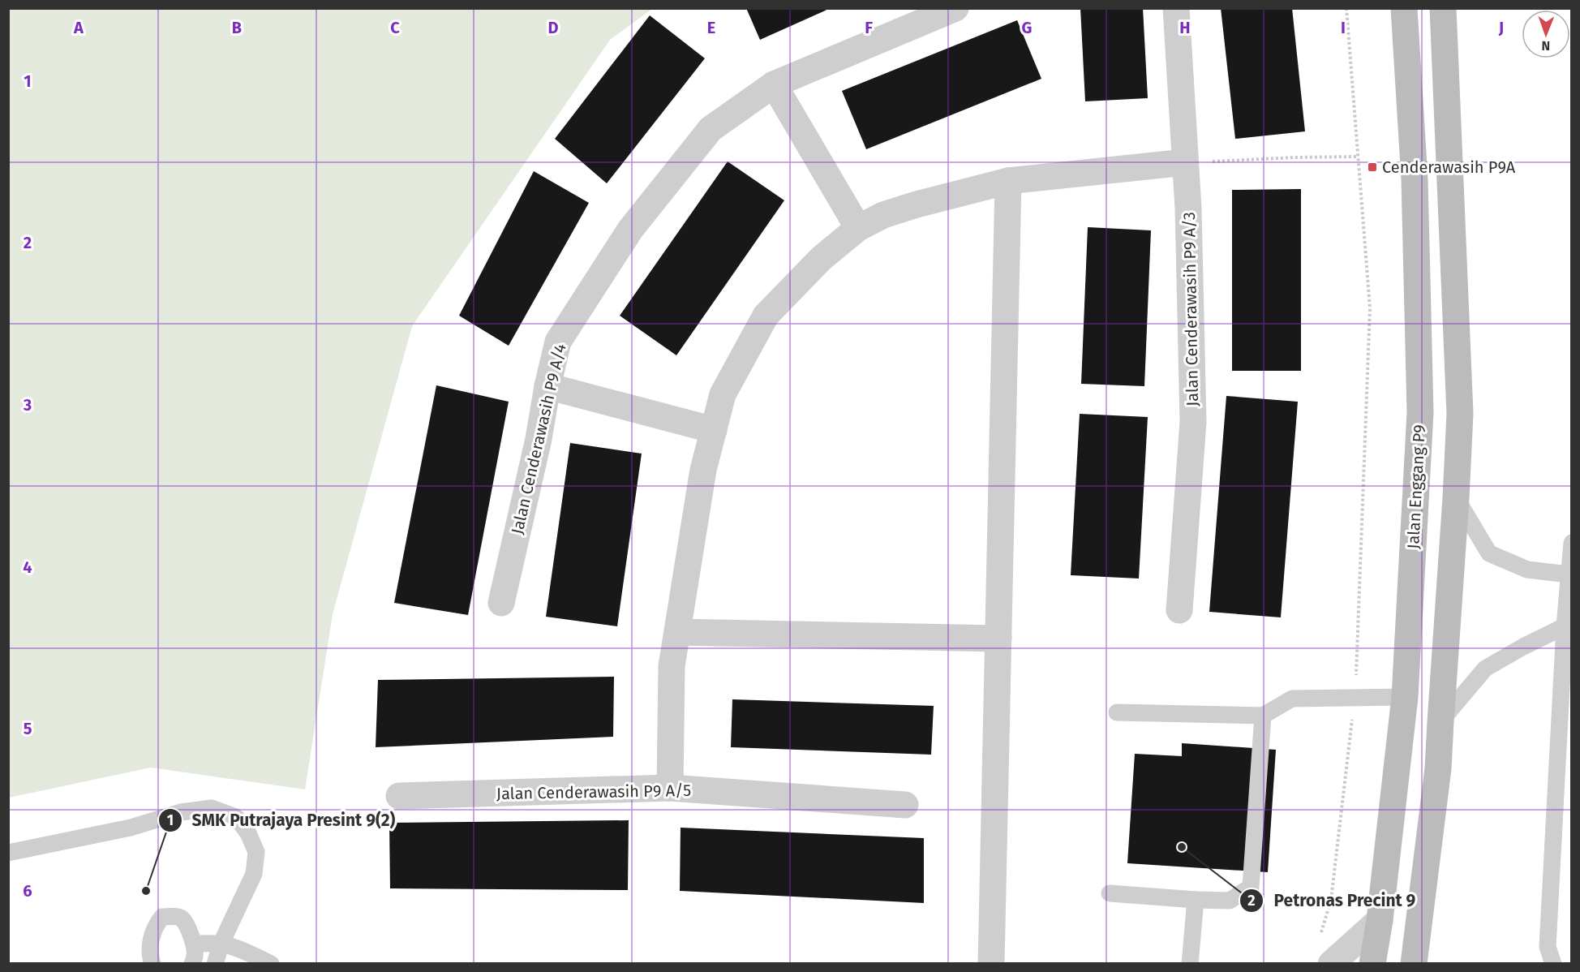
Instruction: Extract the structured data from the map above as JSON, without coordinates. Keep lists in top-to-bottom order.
{
  "streets": {
    "main road": ["Jalan Enggang P9"],
    "street": ["Jalan Cenderawasih P9 A/3", "Jalan Cenderawasih P9 A/4", "Jalan Cenderawasih P9 A/5"]
  },
  "places": {
    "transit": ["Cenderawasih P9A"],
    "other": ["Petronas Precint 9", "SMK Putrajaya Presint 9(2)"]
  },
  "north": "bottom",
  "grid": {
    "columns": [
      "A",
      "B",
      "C",
      "D",
      "E",
      "F",
      "G",
      "H",
      "I",
      "J"
    ],
    "rows": [
      "1",
      "2",
      "3",
      "4",
      "5",
      "6"
    ]
  }
}
